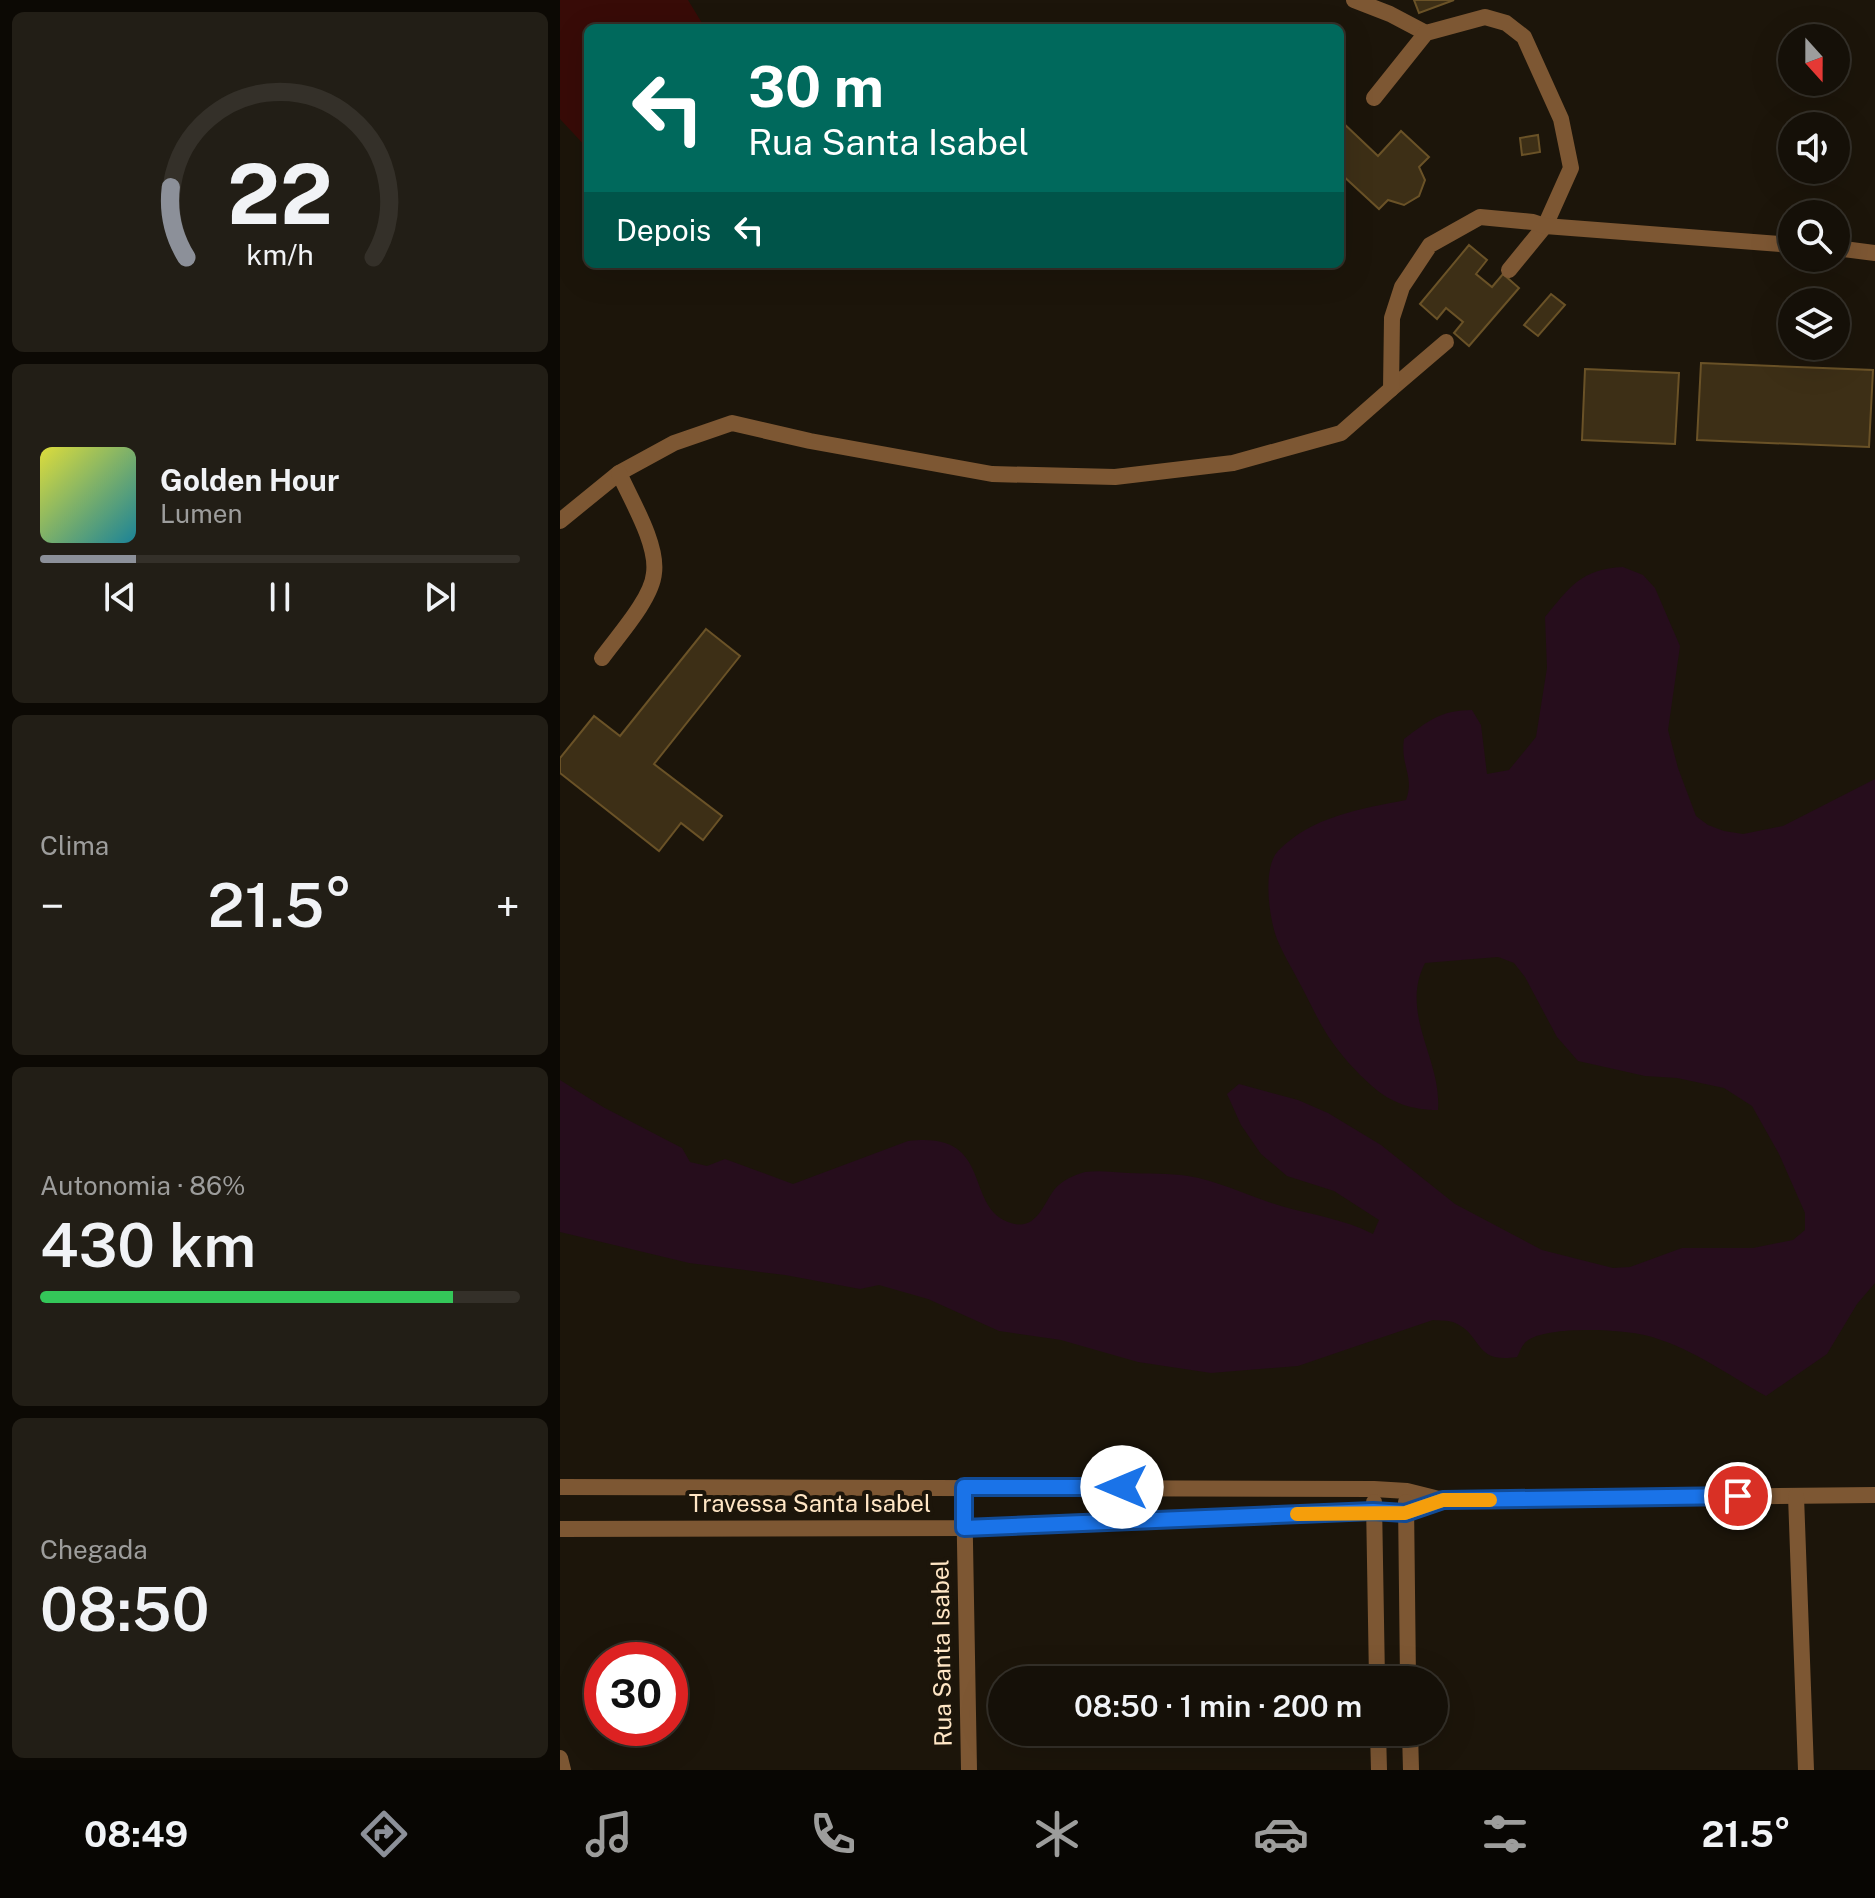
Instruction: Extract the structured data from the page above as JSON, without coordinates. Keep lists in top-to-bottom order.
{
  "streets": {
    "street": ["Travessa Santa Isabel", "Rua Santa Isabel"]
  },
  "crossings": [
    ["Travessa Santa Isabel", "Rua Santa Isabel"]
  ],
  "north": "bottom",
  "page": {
    "turn": ["30 m", "Rua Santa Isabel"],
    "then": "Depois",
    "song": ["Golden Hour", "Lumen"],
    "tile": [
      "Clima",
      ["Autonomia · 86%", "430 km"],
      ["Chegada", "08:50"]
    ],
    "heat": ["−", "21.5°", "+"],
    "limit": "30",
    "trip": "08:50 · 1 min · 200 m",
    "tabs": ["08:49", "21.5°"],
    "gauge": ["22", "km/h"]
  }
}
